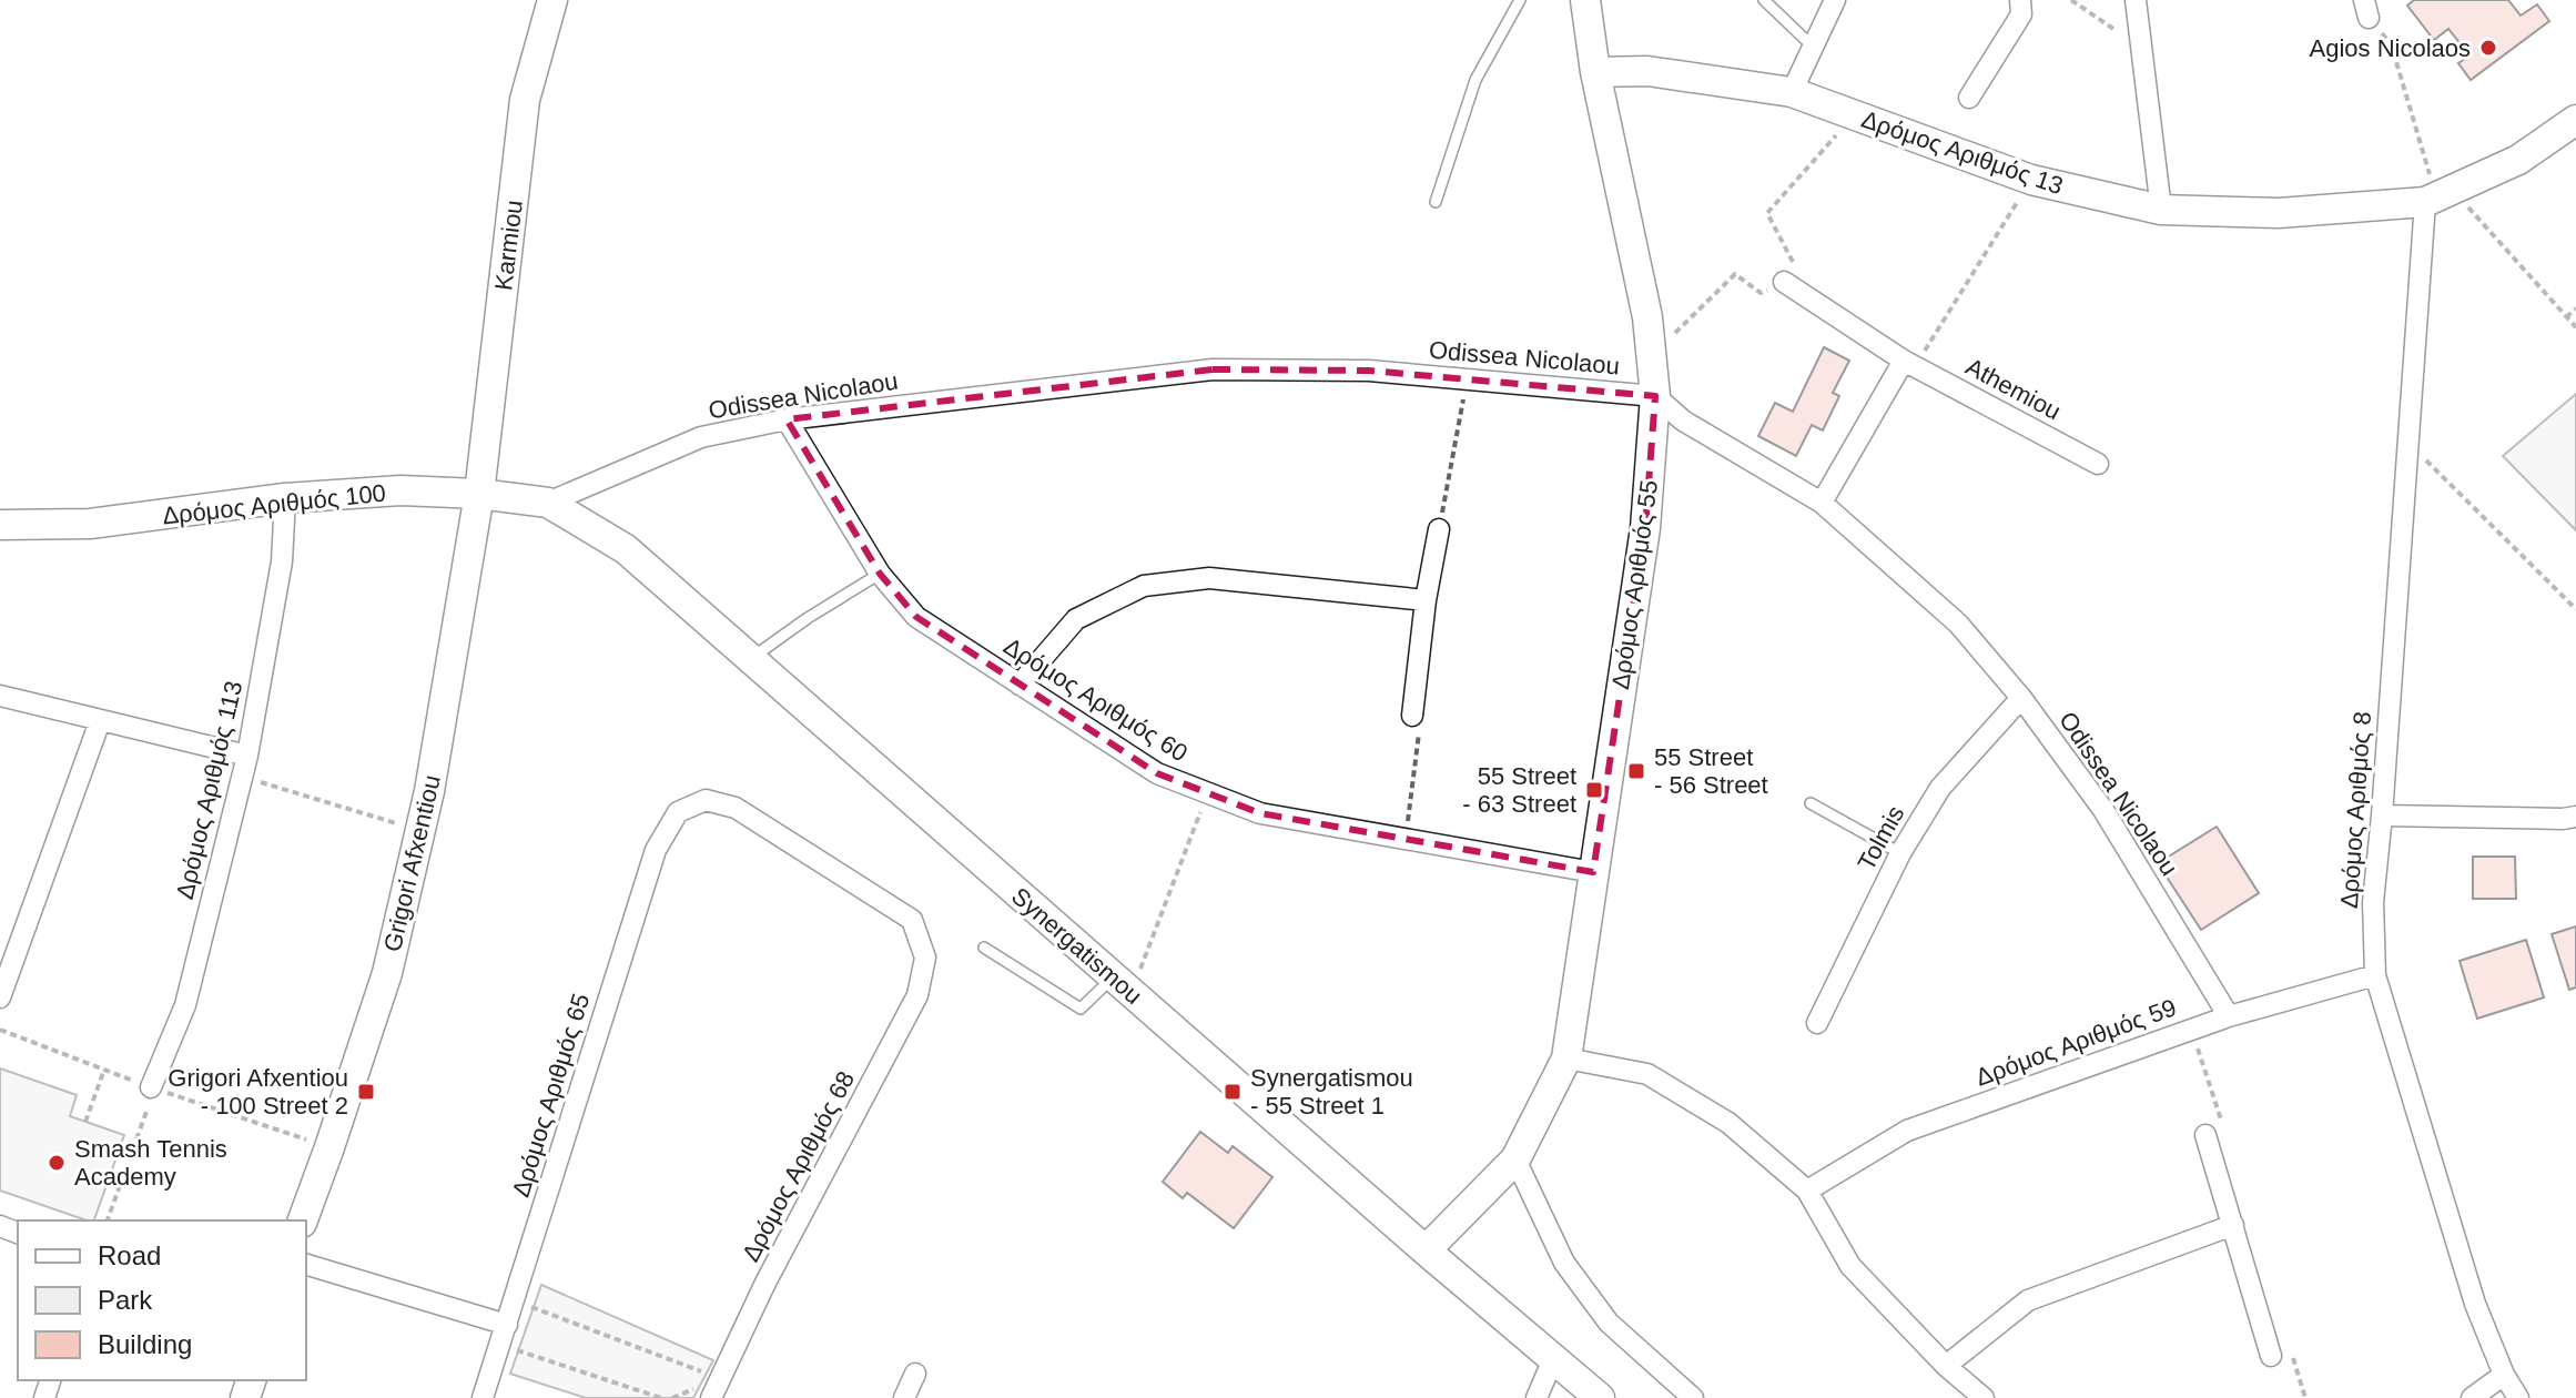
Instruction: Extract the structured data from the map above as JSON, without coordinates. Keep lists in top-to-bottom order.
{
  "streets": {
    "street": [
      "Δρόμος Αριθμός 13",
      "Karmiou",
      "Odissea Nicolaou",
      "Athemiou",
      "Δρόμος Αριθμός 100",
      "Δρόμος Αριθμός 55",
      "Δρόμος Αριθμός 60",
      "Δρόμος Αριθμός 113",
      "Δρόμος Αριθμός 8",
      "Tolmis",
      "Grigori Afxentiou",
      "Synergatismou",
      "Δρόμος Αριθμός 59",
      "Δρόμος Αριθμός 65",
      "Δρόμος Αριθμός 68"
    ]
  },
  "crossings": [
    ["Δρόμος Αριθμός 13", "Δρόμος Αριθμός 55"],
    ["Δρόμος Αριθμός 13", "Δρόμος Αριθμός 8"],
    ["Karmiou", "Δρόμος Αριθμός 100"],
    ["Karmiou", "Grigori Afxentiou"],
    ["Odissea Nicolaou", "Δρόμος Αριθμός 100"],
    ["Odissea Nicolaou", "Δρόμος Αριθμός 55"],
    ["Odissea Nicolaou", "Δρόμος Αριθμός 60"],
    ["Odissea Nicolaou", "Tolmis"],
    ["Odissea Nicolaou", "Synergatismou"],
    ["Odissea Nicolaou", "Δρόμος Αριθμός 59"],
    ["Δρόμος Αριθμός 100", "Δρόμος Αριθμός 113"],
    ["Δρόμος Αριθμός 100", "Grigori Afxentiou"],
    ["Δρόμος Αριθμός 100", "Synergatismou"],
    ["Δρόμος Αριθμός 55", "Δρόμος Αριθμός 60"],
    ["Δρόμος Αριθμός 55", "Synergatismou"],
    ["Δρόμος Αριθμός 8", "Δρόμος Αριθμός 59"],
    ["Δρόμος Αριθμός 65", "Δρόμος Αριθμός 68"]
  ],
  "places": {
    "other": ["Agios Nicolaos", "Smash Tennis Academy"],
    "transit": [
      "55 Street - 56 Street",
      "55 Street - 63 Street",
      "Grigori Afxentiou - 100 Street 2",
      "Synergatismou - 55 Street 1"
    ]
  },
  "legend": ["Road", "Park", "Building"]
}
